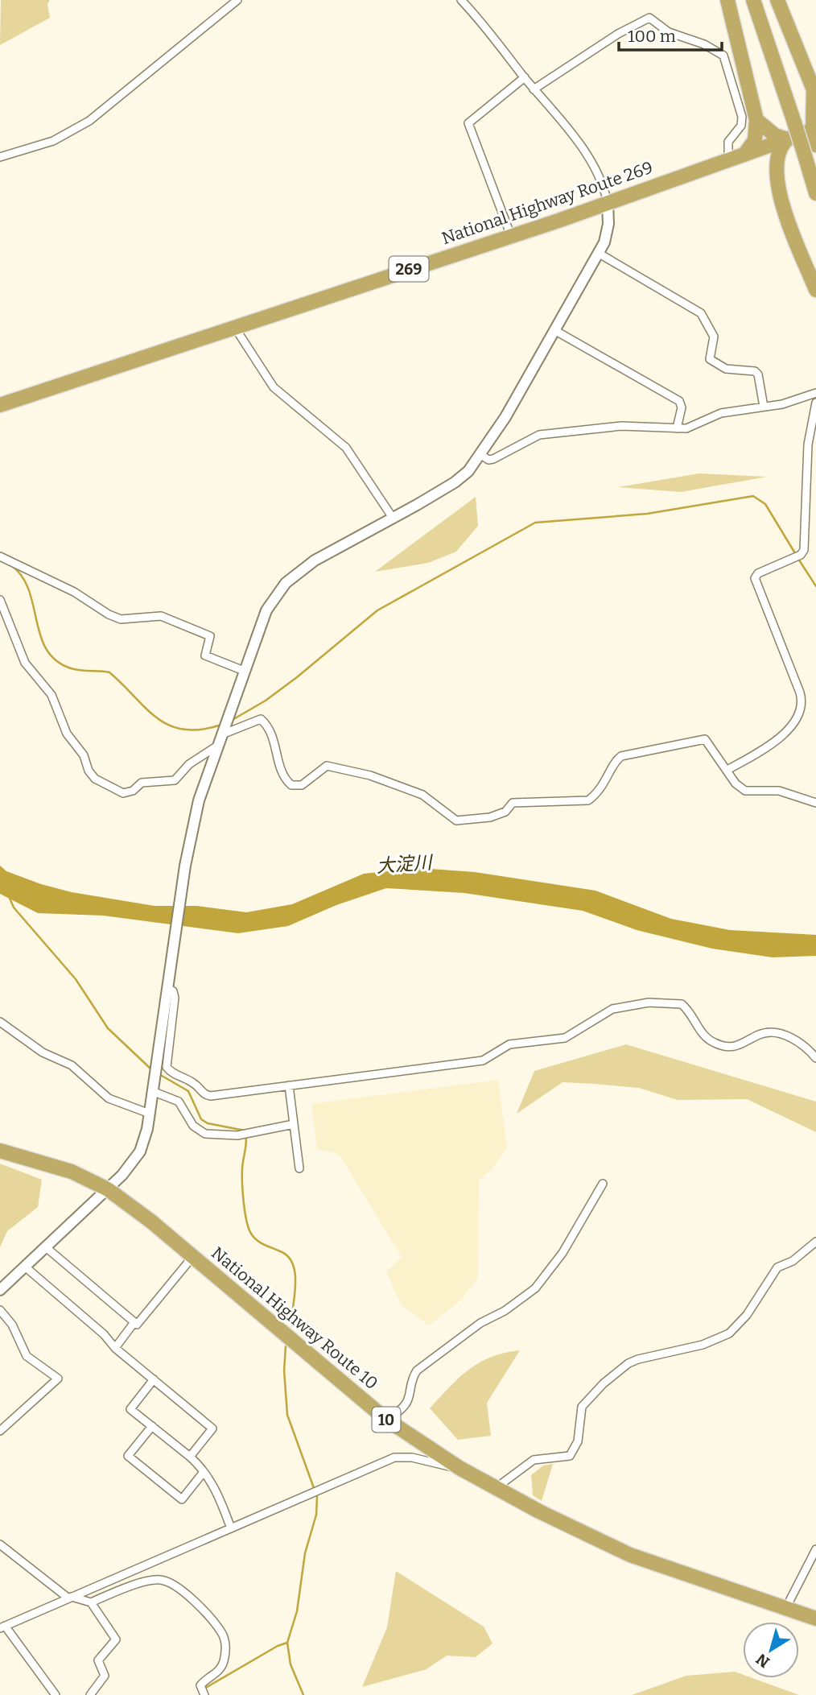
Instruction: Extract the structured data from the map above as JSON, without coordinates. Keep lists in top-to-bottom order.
{
  "streets": {
    "highway": [
      "National Highway Route 269",
      "269",
      "National Highway Route 10",
      "10"
    ]
  },
  "water": ["大淀川"],
  "scale_bar": "100 m",
  "north": "bottom left"
}
